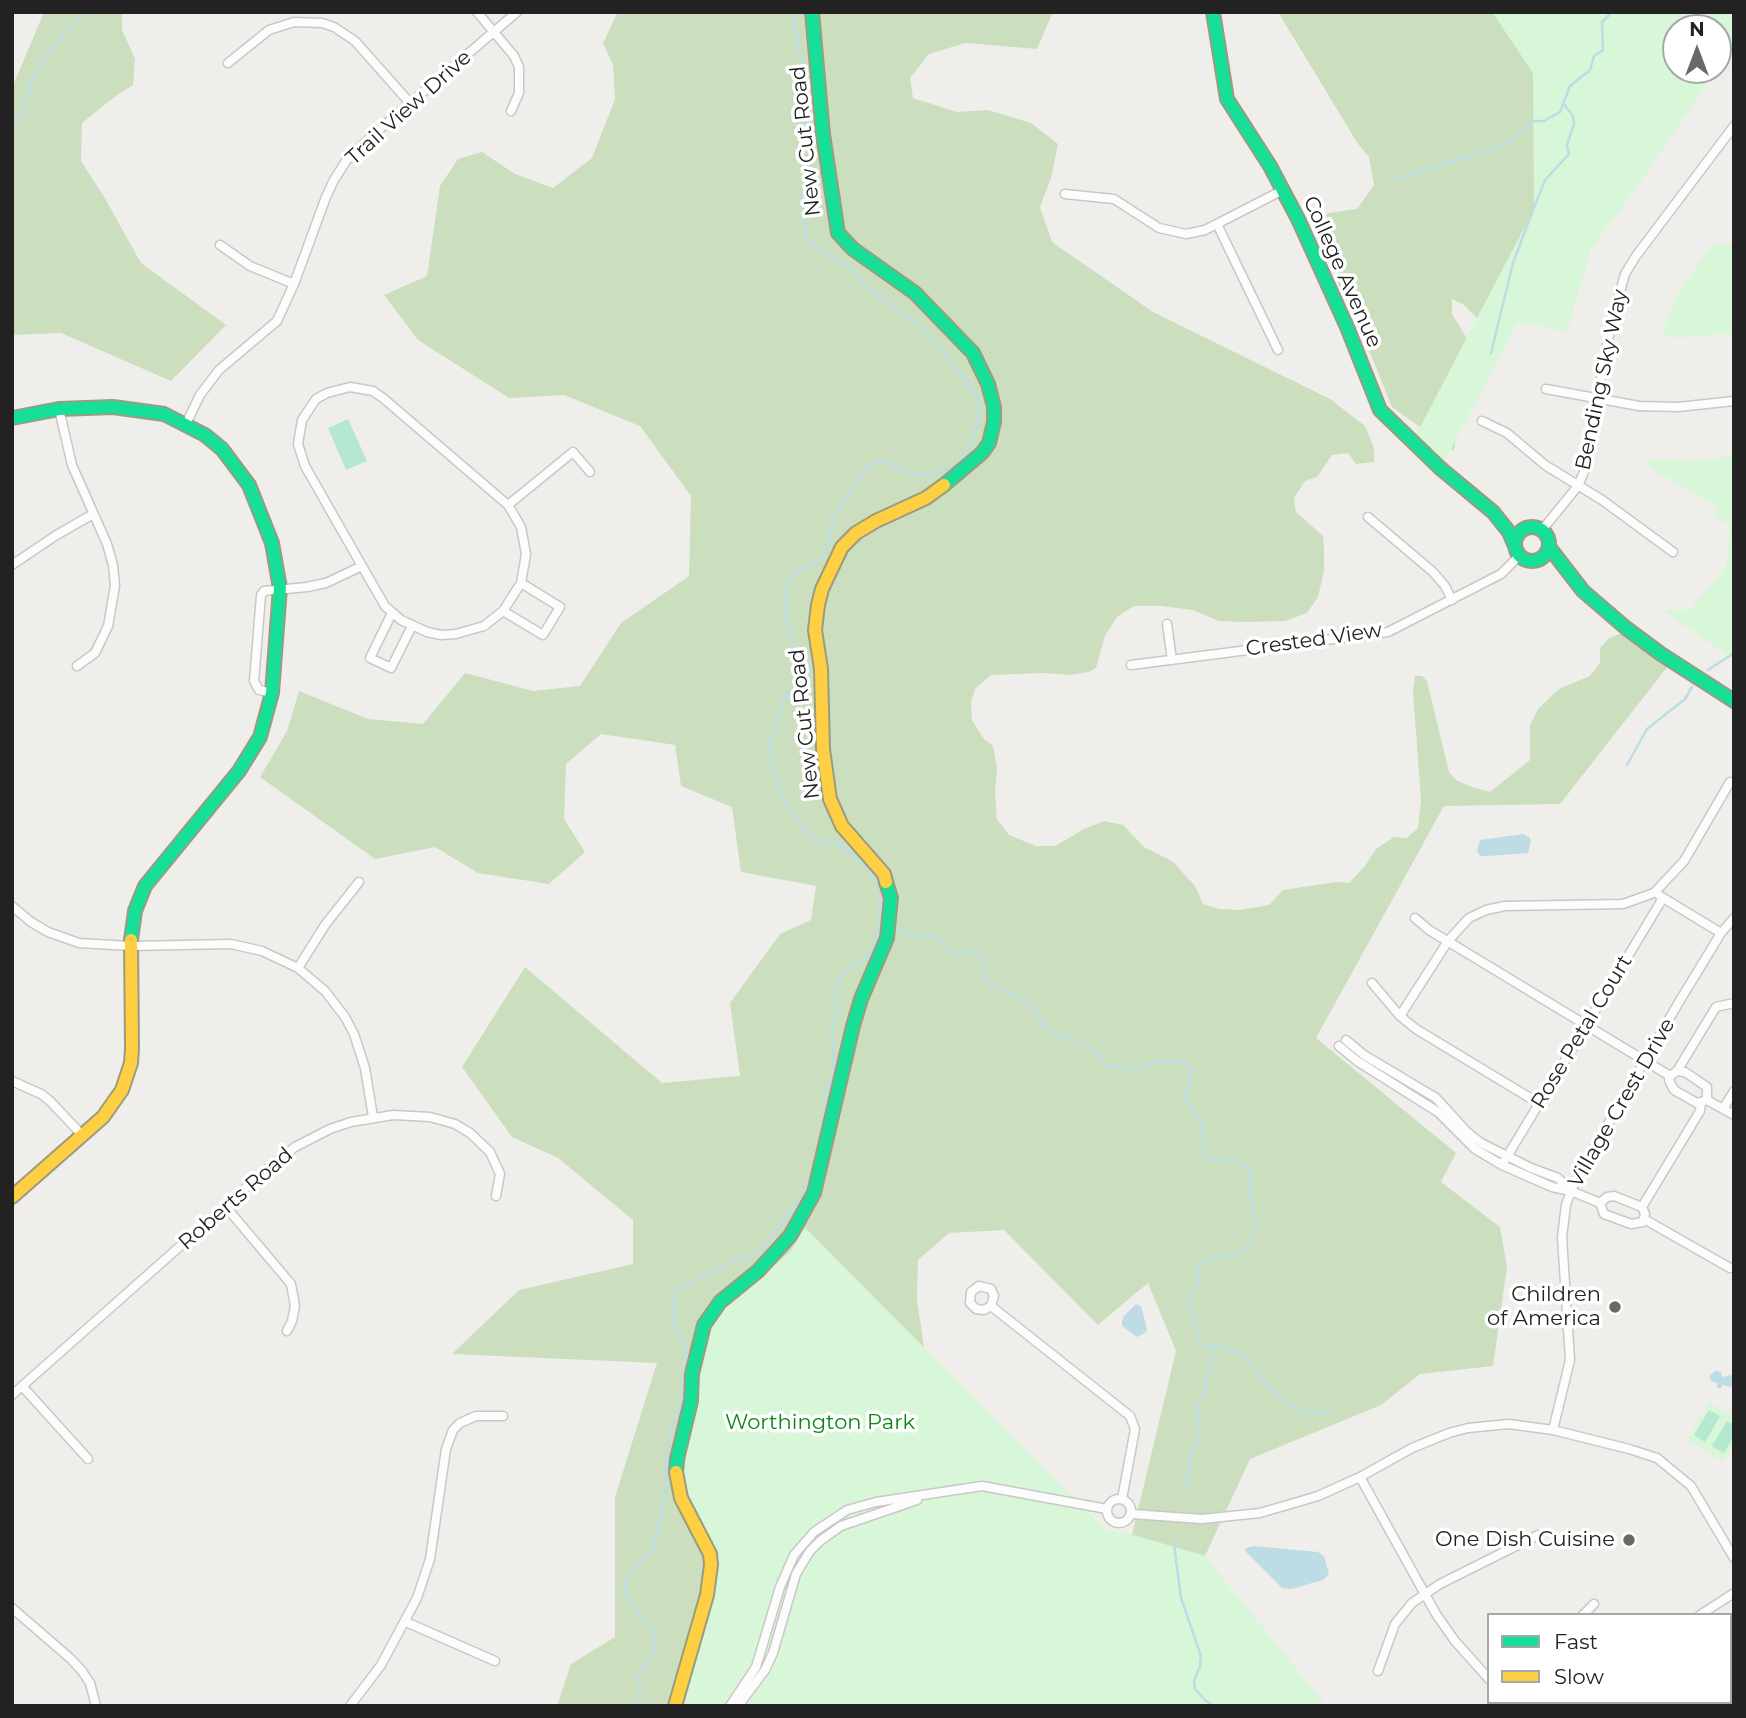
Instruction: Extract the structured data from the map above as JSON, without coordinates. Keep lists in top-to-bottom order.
{
  "streets": {
    "street": [
      "Trail View Drive",
      "New Cut Road",
      "College Avenue",
      "Bending Sky Way",
      "Crested View",
      "Rose Petal Court",
      "Village Crest Drive",
      "Roberts Road"
    ]
  },
  "crossings": [
    ["College Avenue", "Bending Sky Way"],
    ["College Avenue", "Crested View"],
    ["Bending Sky Way", "Crested View"]
  ],
  "parks": ["Worthington Park"],
  "places": ["Children of America", "One Dish Cuisine"],
  "legend": ["Fast", "Slow"],
  "north": "top"
}
